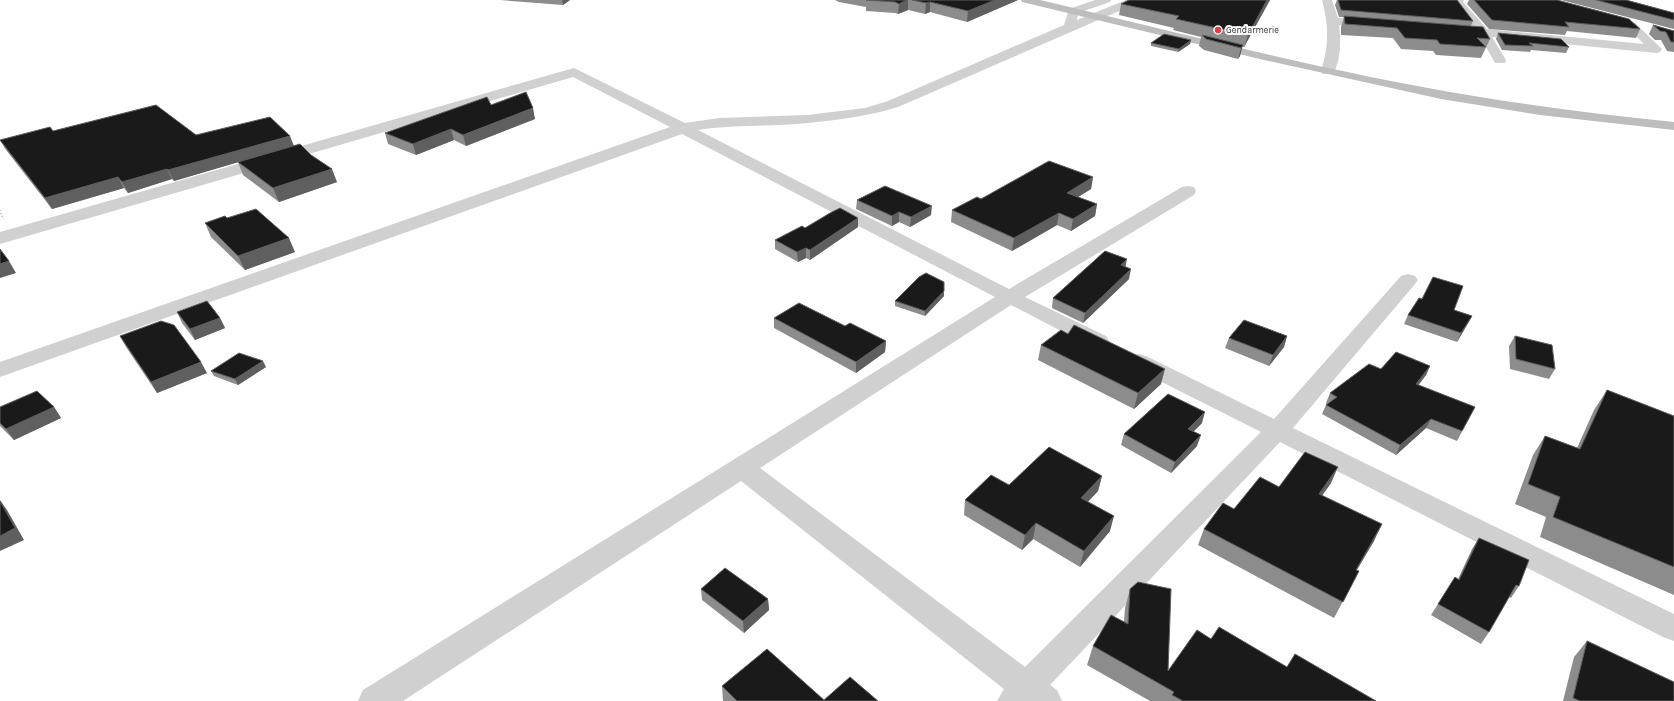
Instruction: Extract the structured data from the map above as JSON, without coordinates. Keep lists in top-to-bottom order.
{
  "places": ["Gendarmerie"]
}
